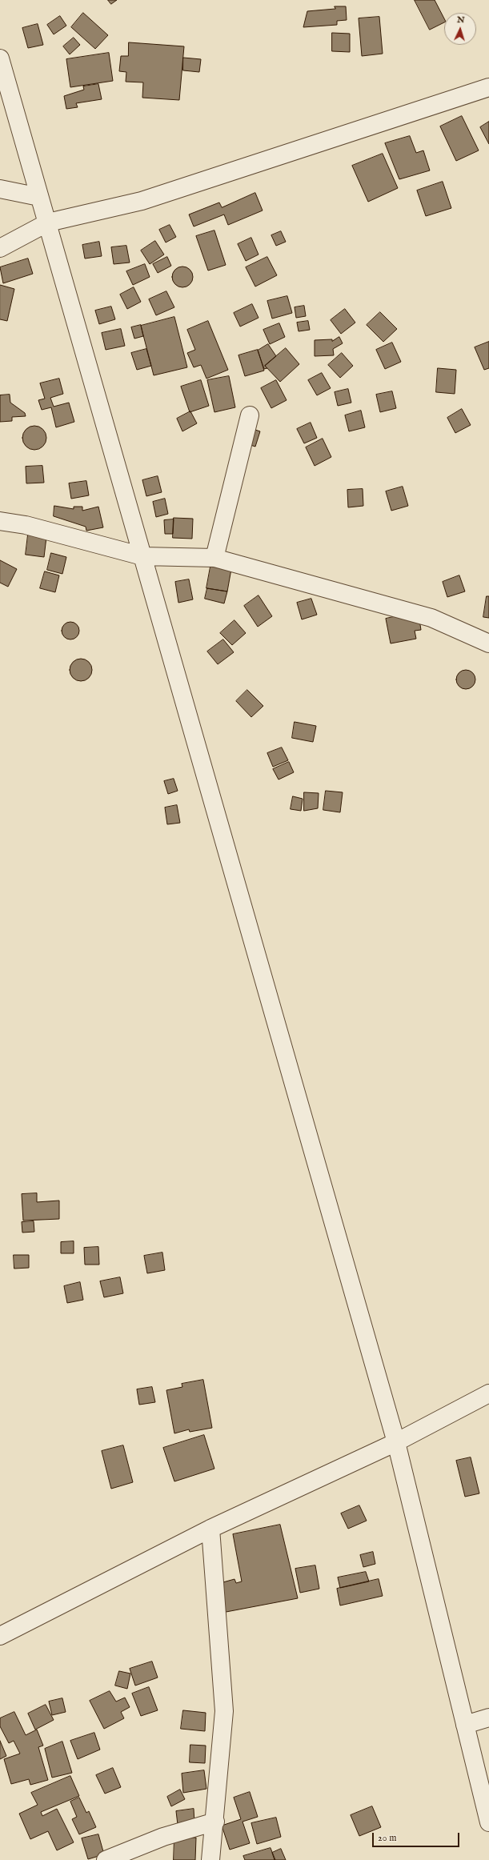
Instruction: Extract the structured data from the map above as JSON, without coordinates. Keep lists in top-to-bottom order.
{
  "scale_bar": "20 m",
  "north": "top"
}
